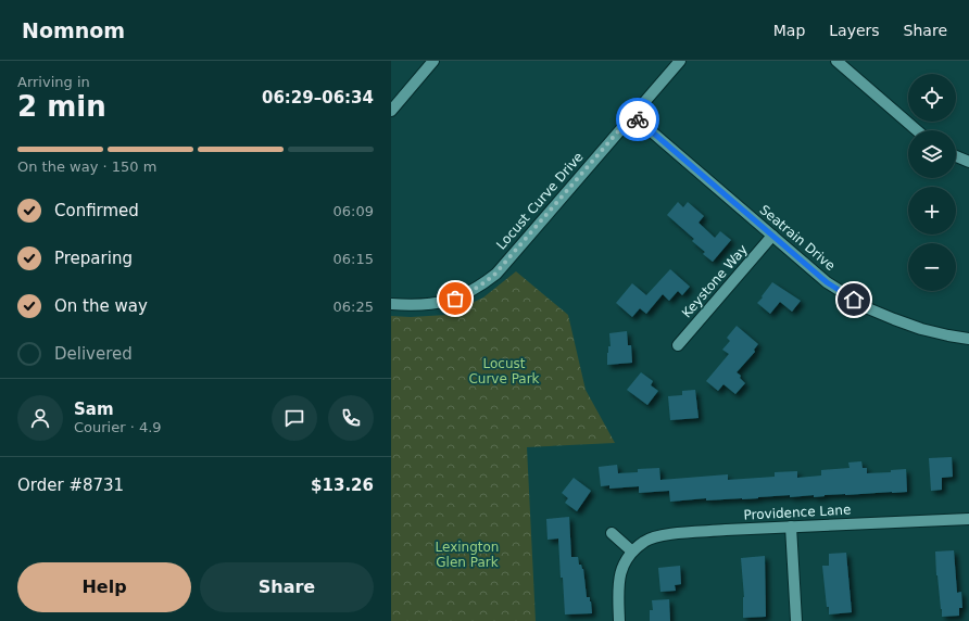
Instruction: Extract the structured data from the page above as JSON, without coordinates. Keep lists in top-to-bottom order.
{
  "streets": {
    "street": [
      "Locust Curve Drive",
      "Seatrain Drive",
      "Keystone Way",
      "Providence Lane"
    ]
  },
  "crossings": [
    ["Locust Curve Drive", "Seatrain Drive"],
    ["Seatrain Drive", "Keystone Way"]
  ],
  "parks": ["Locust Curve Park", "Lexington Glen Park"],
  "page": {
    "header": "Nomnom",
    "nav": ["Map", "Layers", "Share"],
    "heading": ["2 min", "Arriving in", "06:29–06:34"],
    "panel": [
      "Sam",
      "Courier · 4.9",
      "Order #8731",
      "$13.26"
    ],
    "map_buttons": ["+", "−"],
    "bar": "On the way · 150 m",
    "list": [
      ["Confirmed", "06:09"],
      ["Preparing", "06:15"],
      ["On the way", "06:25"],
      "Delivered"
    ],
    "buttons": ["Help", "Share"]
  }
}
